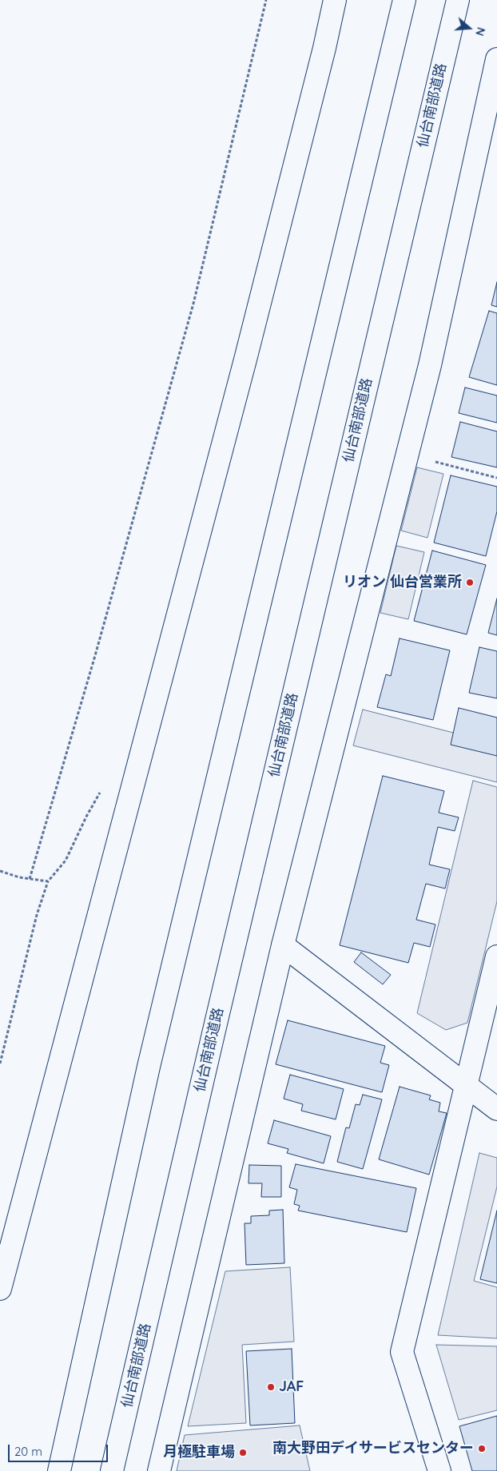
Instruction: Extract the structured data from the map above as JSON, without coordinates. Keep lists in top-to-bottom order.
{
  "streets": {
    "main road": ["仙台南部道路"]
  },
  "places": [
    "リオン 仙台営業所",
    "JAF",
    "南大野田デイサービスセンター",
    "月極駐車場"
  ],
  "scale_bar": "20 m",
  "north": "right"
}
